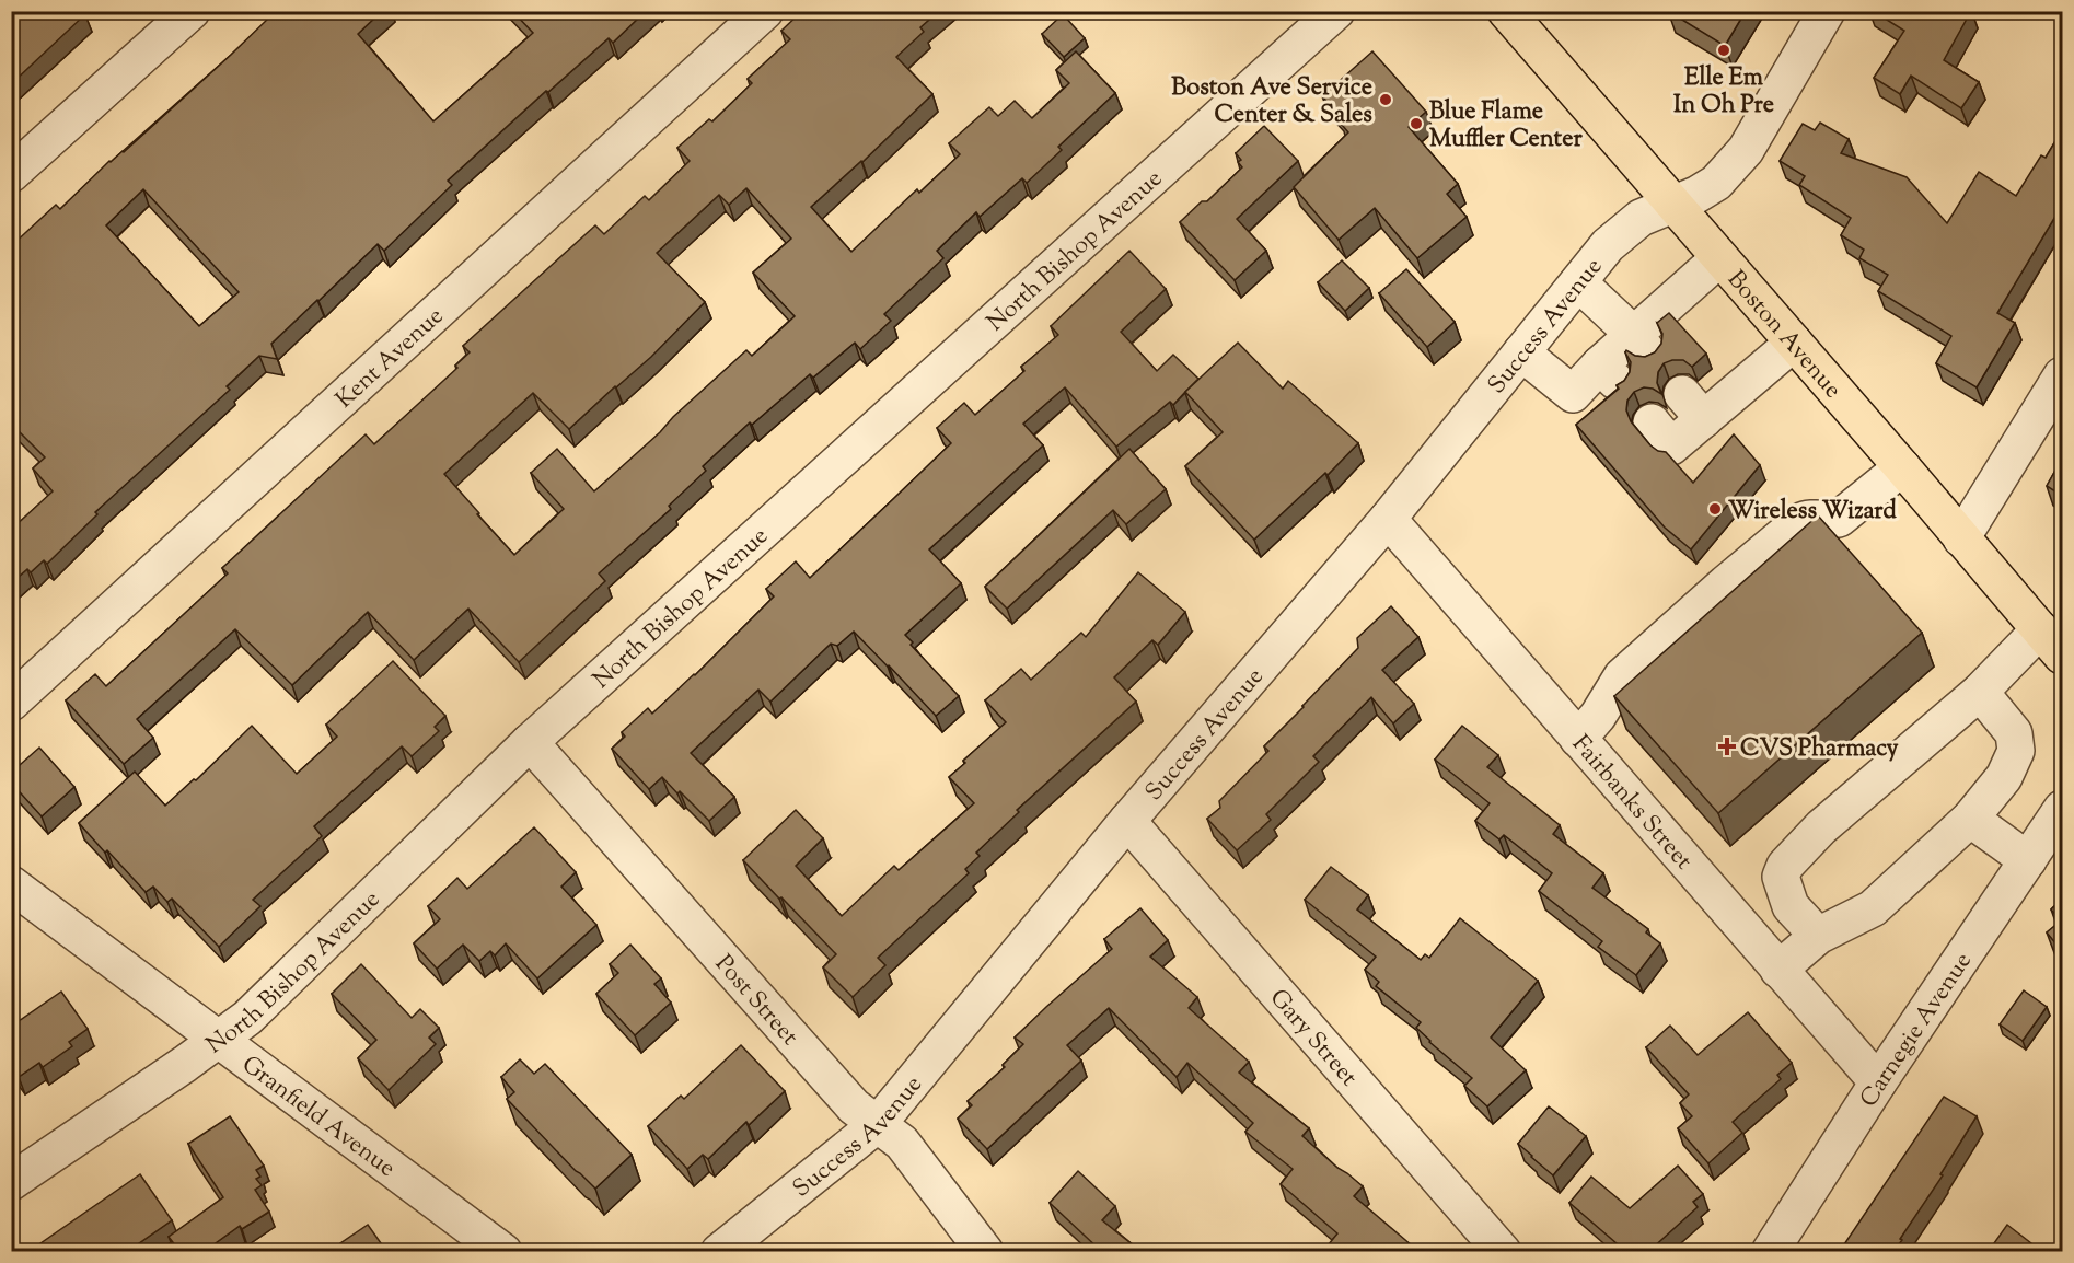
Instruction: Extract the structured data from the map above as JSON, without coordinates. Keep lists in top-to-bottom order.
{
  "streets": {
    "main road": ["Boston Avenue"],
    "street": [
      "North Bishop Avenue",
      "Success Avenue",
      "Kent Avenue",
      "Fairbanks Street",
      "Post Street",
      "Carnegie Avenue",
      "Gary Street",
      "Granfield Avenue"
    ]
  },
  "crossings": [
    ["North Bishop Avenue", "Post Street"],
    ["North Bishop Avenue", "Granfield Avenue"],
    ["Success Avenue", "Boston Avenue"],
    ["Success Avenue", "Fairbanks Street"],
    ["Success Avenue", "Post Street"],
    ["Success Avenue", "Gary Street"],
    ["Fairbanks Street", "Carnegie Avenue"]
  ],
  "places": {
    "other": [
      "Elle Em In Oh Pre",
      "Boston Ave Service Center & Sales",
      "Blue Flame Muffler Center",
      "Wireless Wizard"
    ],
    "health": ["CVS Pharmacy"]
  }
}
